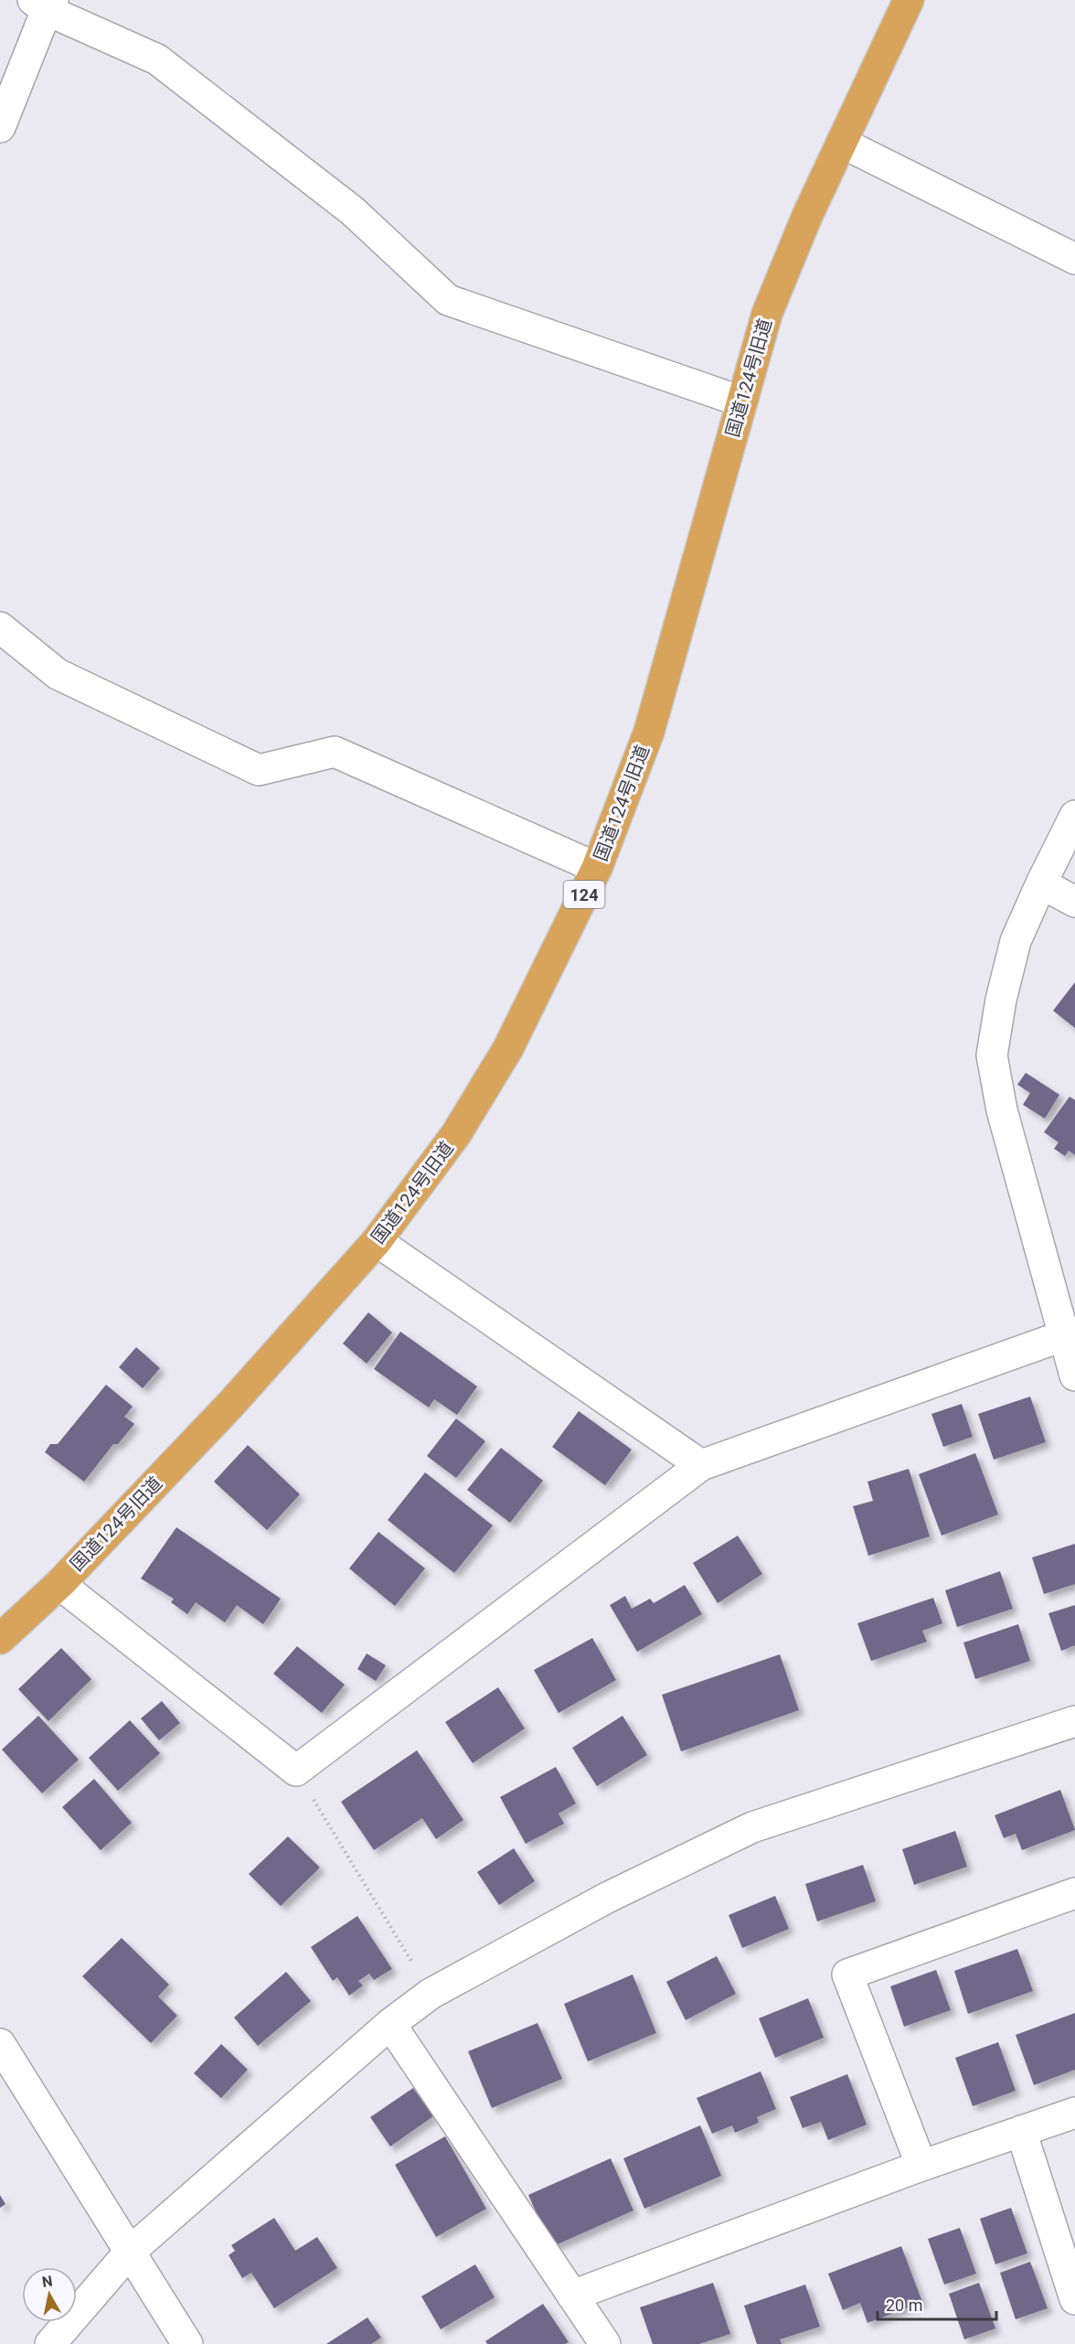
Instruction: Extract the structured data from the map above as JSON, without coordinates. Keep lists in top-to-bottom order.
{
  "streets": {
    "highway": ["国道124号旧道", "124"]
  },
  "scale_bar": "20 m",
  "north": "top"
}
